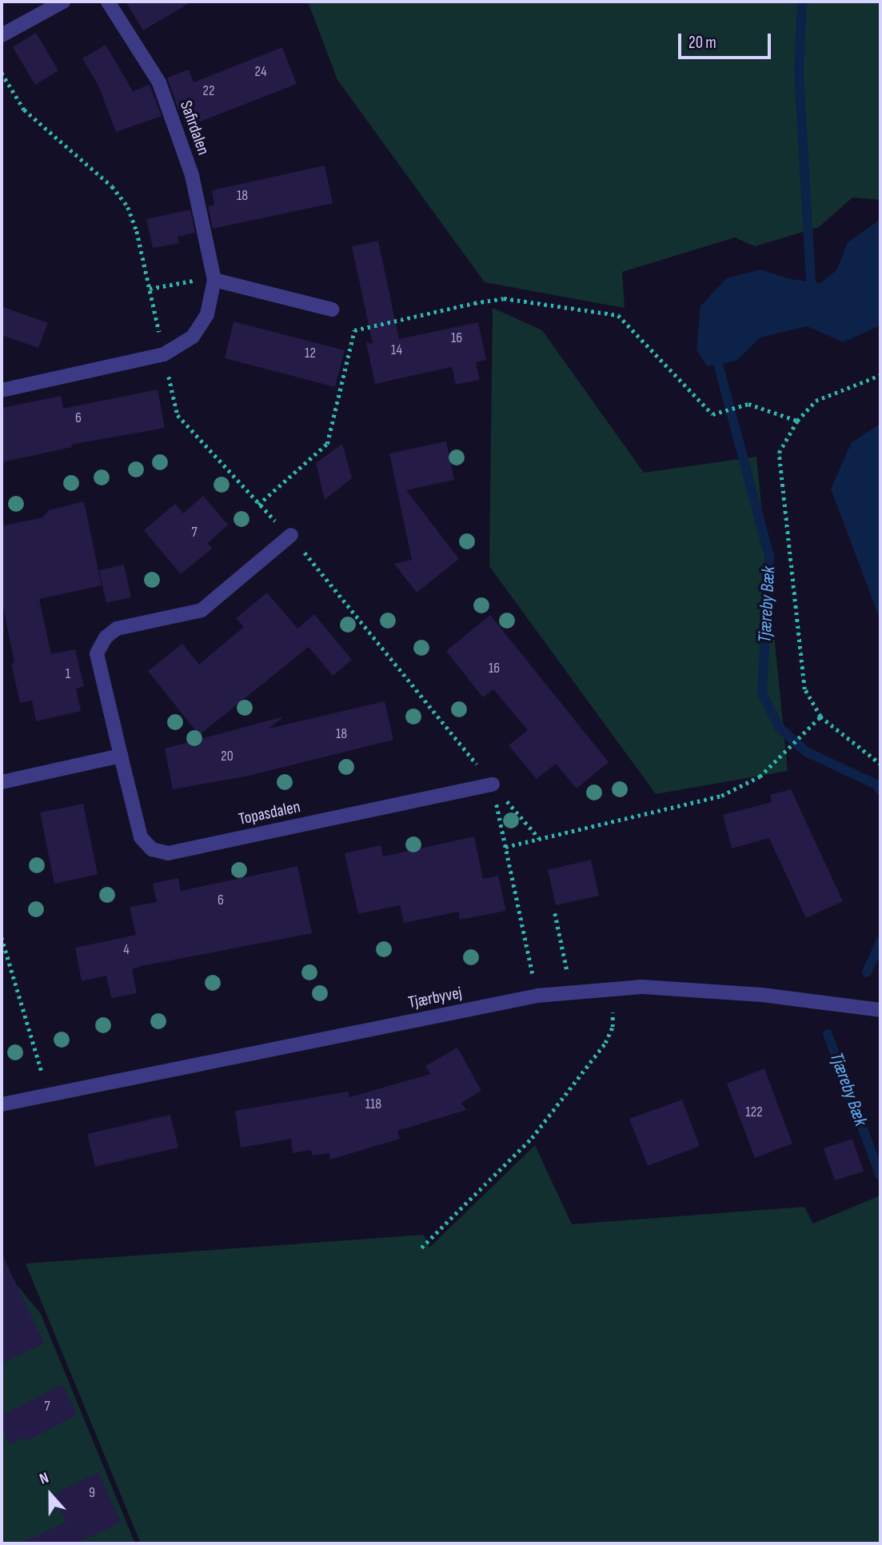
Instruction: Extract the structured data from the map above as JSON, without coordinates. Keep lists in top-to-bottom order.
{
  "streets": {
    "street": ["Safirdalen", "Topasdalen", "Tjærbyvej"]
  },
  "water": ["Tjæreby Bæk"],
  "house_numbers": [
    "24",
    "22",
    "18",
    "16",
    "14",
    "12",
    "6",
    "7",
    "16",
    "1",
    "18",
    "20",
    "6",
    "4",
    "118",
    "122",
    "7",
    "9"
  ],
  "scale_bar": "20 m",
  "north": "top"
}
